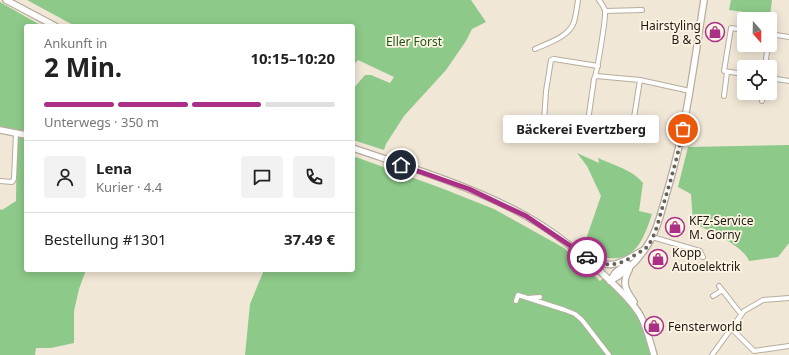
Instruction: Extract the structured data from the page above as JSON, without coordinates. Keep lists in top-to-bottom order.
{
  "parks": ["Eller Forst"],
  "places": {
    "shop": [
      "Hairstyling B & S",
      "KFZ-Service M. Gorny",
      "Kopp Autoelektrik",
      "Fensterworld"
    ],
    "other": ["Bäckerei Evertzberg"]
  },
  "north": "bottom",
  "page": {
    "heading": ["2 Min.", "Ankunft in", "10:15–10:20"],
    "panel": [
      "Lena",
      "Kurier · 4.4",
      "Bestellung #1301",
      "37.49 €"
    ],
    "bar": "Unterwegs · 350 m",
    "bubble": "Bäckerei Evertzberg"
  }
}
